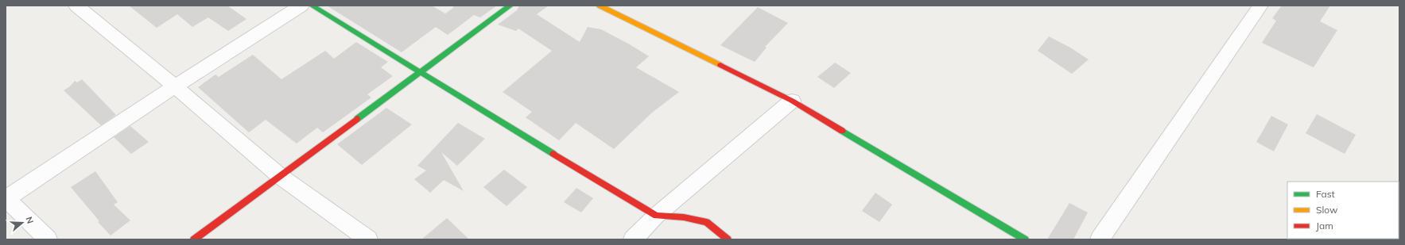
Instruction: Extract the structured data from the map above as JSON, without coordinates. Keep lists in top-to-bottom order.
{
  "legend": ["Fast", "Slow", "Jam"],
  "north": "right"
}
